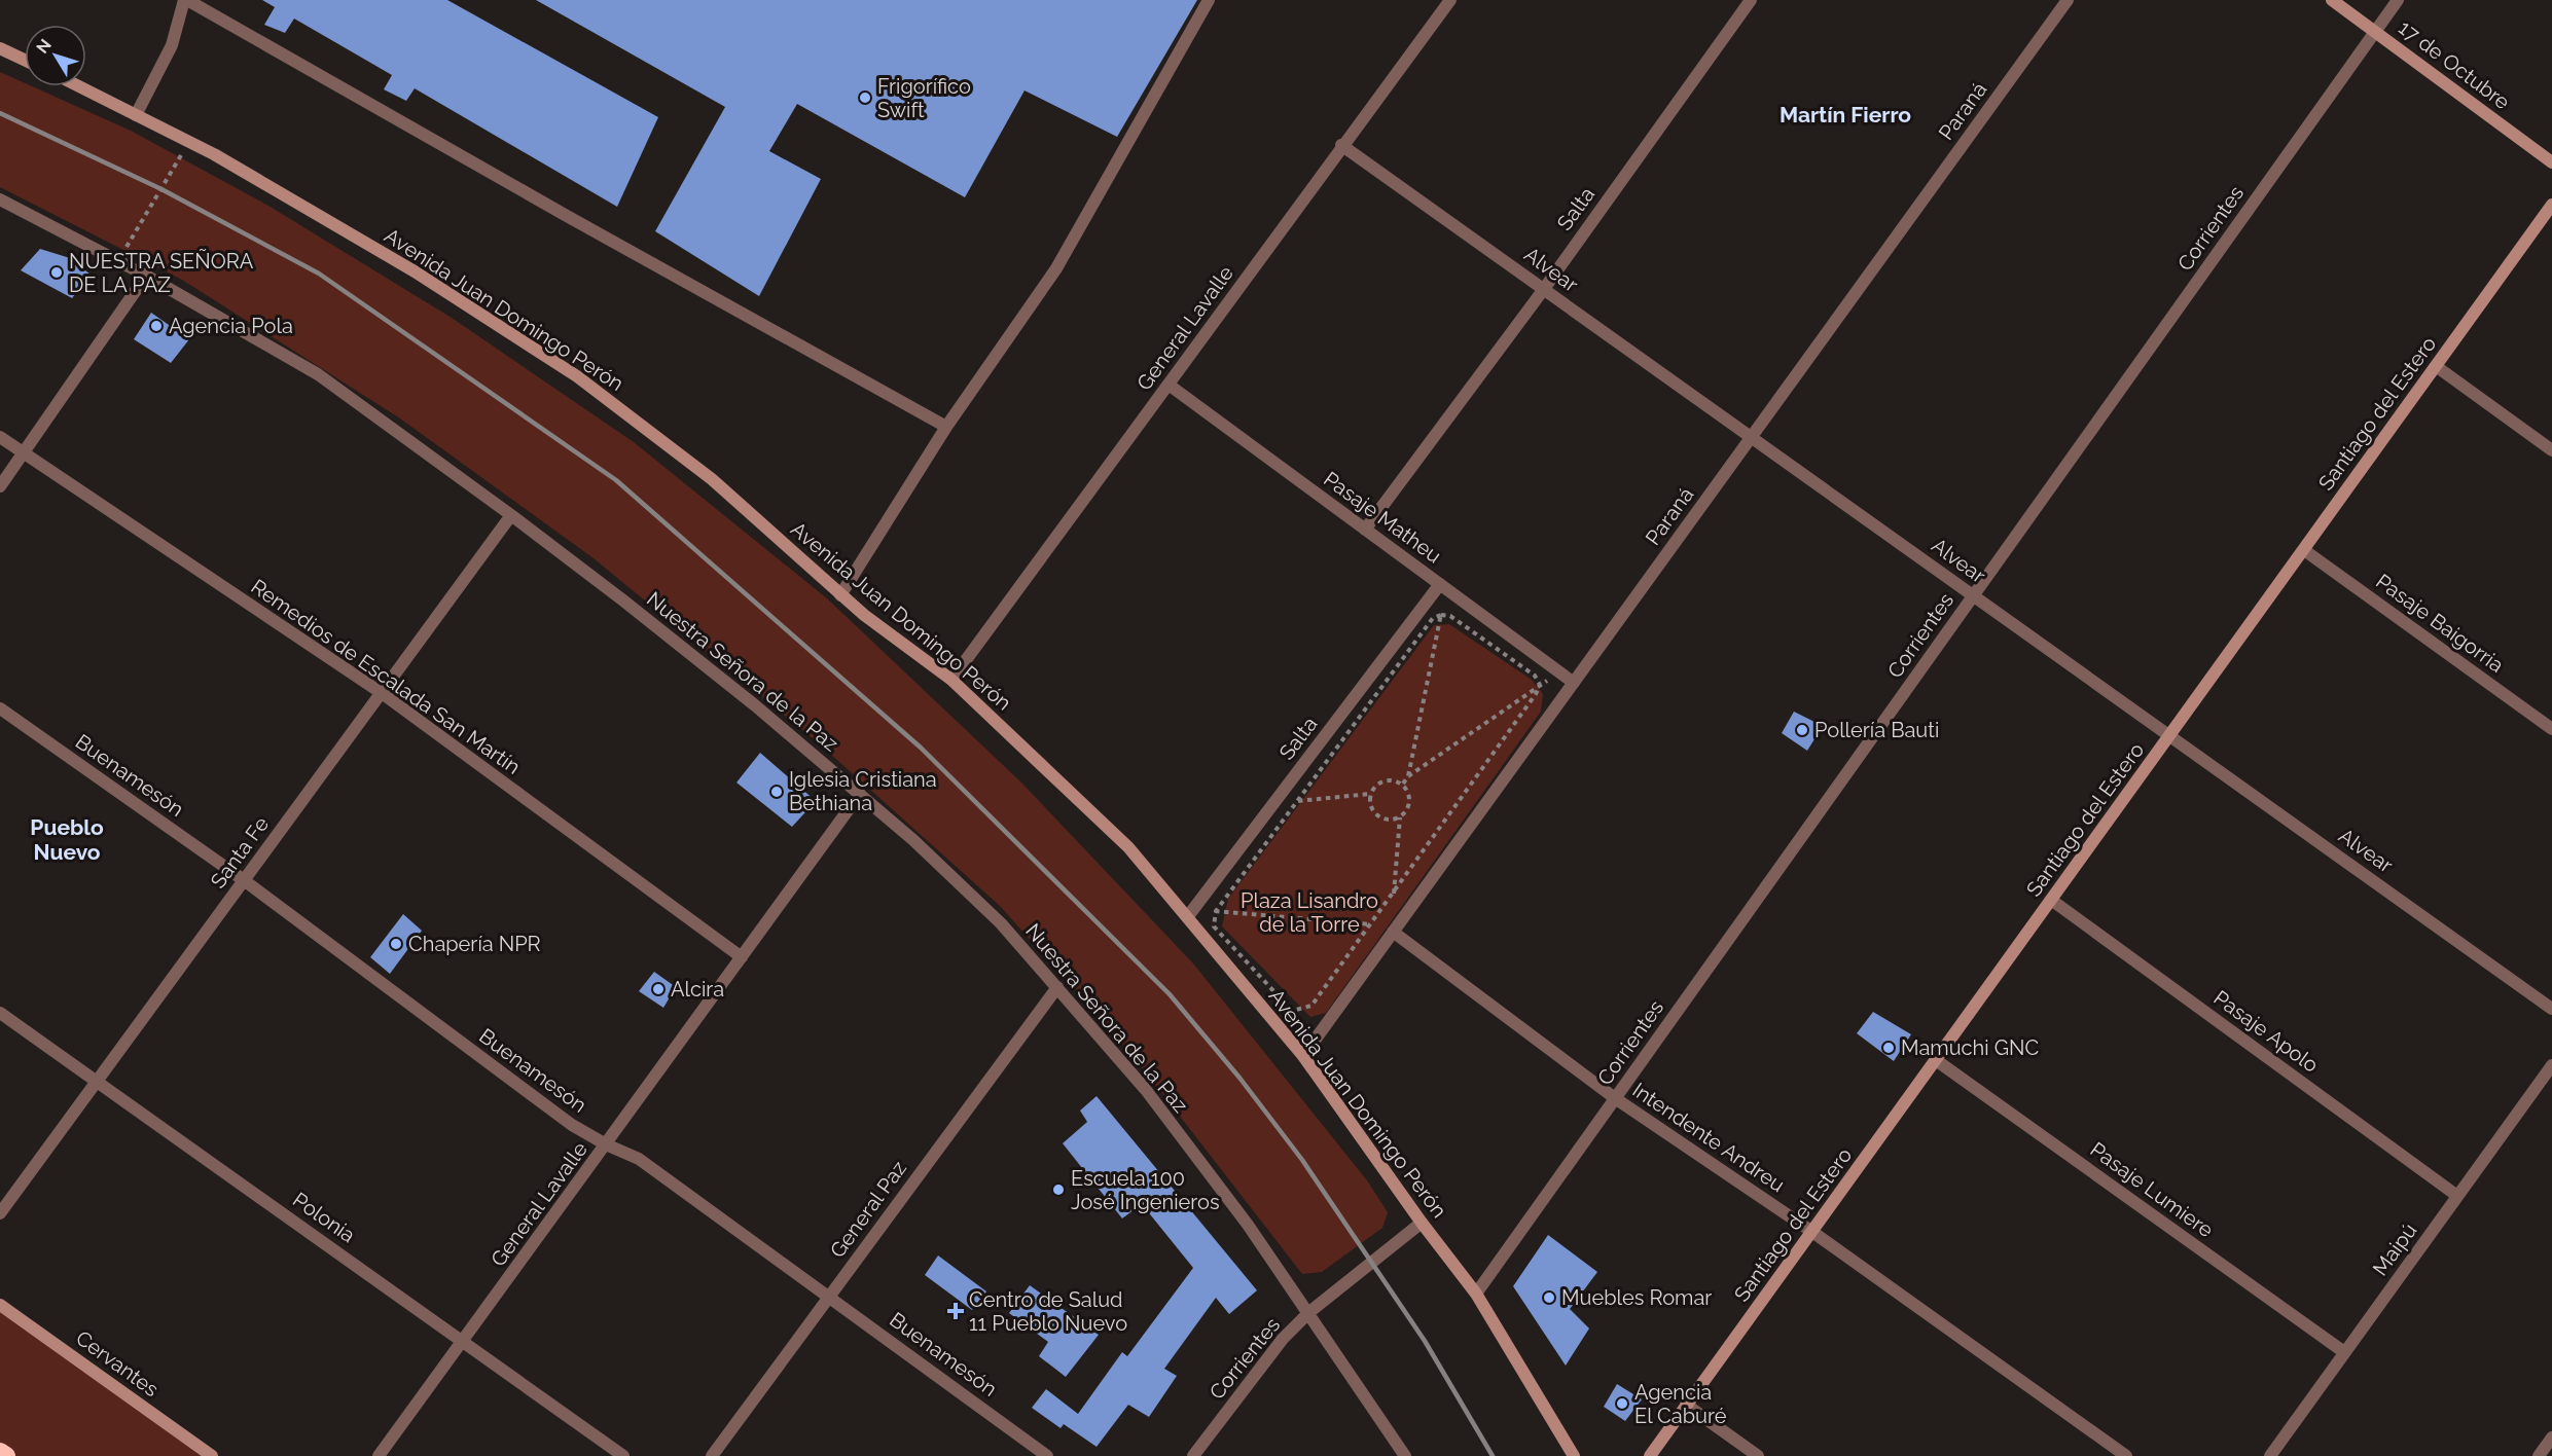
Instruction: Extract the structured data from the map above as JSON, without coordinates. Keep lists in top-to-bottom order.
{
  "streets": {
    "street": [
      "17 de Octubre",
      "Paraná",
      "Salta",
      "Corrientes",
      "Alvear",
      "Avenida Juan Domingo Perón",
      "General Lavalle",
      "Santiago del Estero",
      "Pasaje Matheu",
      "Pasaje Baigorria",
      "Nuestra Señora de la Paz",
      "Remedios de Escalada San Martín",
      "Buenamesón",
      "Santa Fe",
      "Pasaje Apolo",
      "Intendente Andreu",
      "Pasaje Lumiere",
      "General Paz",
      "Polonia",
      "Maipú",
      "Cervantes"
    ]
  },
  "crossings": [
    ["17 de Octubre", "Corrientes"],
    ["Paraná", "Alvear"],
    ["Paraná", "Avenida Juan Domingo Perón"],
    ["Paraná", "Pasaje Matheu"],
    ["Paraná", "Intendente Andreu"],
    ["Salta", "Alvear"],
    ["Salta", "Avenida Juan Domingo Perón"],
    ["Salta", "Pasaje Matheu"],
    ["Corrientes", "Alvear"],
    ["Corrientes", "Avenida Juan Domingo Perón"],
    ["Corrientes", "Nuestra Señora de la Paz"],
    ["Corrientes", "Intendente Andreu"],
    ["Alvear", "General Lavalle"],
    ["Alvear", "Santiago del Estero"],
    ["Avenida Juan Domingo Perón", "General Lavalle"],
    ["General Lavalle", "Pasaje Matheu"],
    ["General Lavalle", "Nuestra Señora de la Paz"],
    ["General Lavalle", "Remedios de Escalada San Martín"],
    ["General Lavalle", "Buenamesón"],
    ["General Lavalle", "Polonia"],
    ["Santiago del Estero", "Pasaje Baigorria"],
    ["Santiago del Estero", "Pasaje Apolo"],
    ["Santiago del Estero", "Intendente Andreu"],
    ["Santiago del Estero", "Pasaje Lumiere"],
    ["Nuestra Señora de la Paz", "Santa Fe"],
    ["Nuestra Señora de la Paz", "General Paz"],
    ["Remedios de Escalada San Martín", "Santa Fe"],
    ["Buenamesón", "Santa Fe"],
    ["Buenamesón", "General Paz"],
    ["Santa Fe", "Polonia"],
    ["Pasaje Apolo", "Maipú"],
    ["Pasaje Lumiere", "Maipú"]
  ],
  "districts": ["Martín Fierro", "Pueblo Nuevo"],
  "parks": ["Plaza Lisandro de la Torre"],
  "places": {
    "other": [
      "Frigorífico Swift",
      "NUESTRA SEÑORA DE LA PAZ",
      "Agencia Pola",
      "Pollería Bauti",
      "Iglesia Cristiana Bethiana",
      "Chapería NPR",
      "Alcira",
      "Mamuchi GNC",
      "Escuela 100 José Ingenieros",
      "Muebles Romar",
      "Agencia El Caburé"
    ],
    "health": ["Centro de Salud 11 Pueblo Nuevo"]
  },
  "north": "top left"
}
